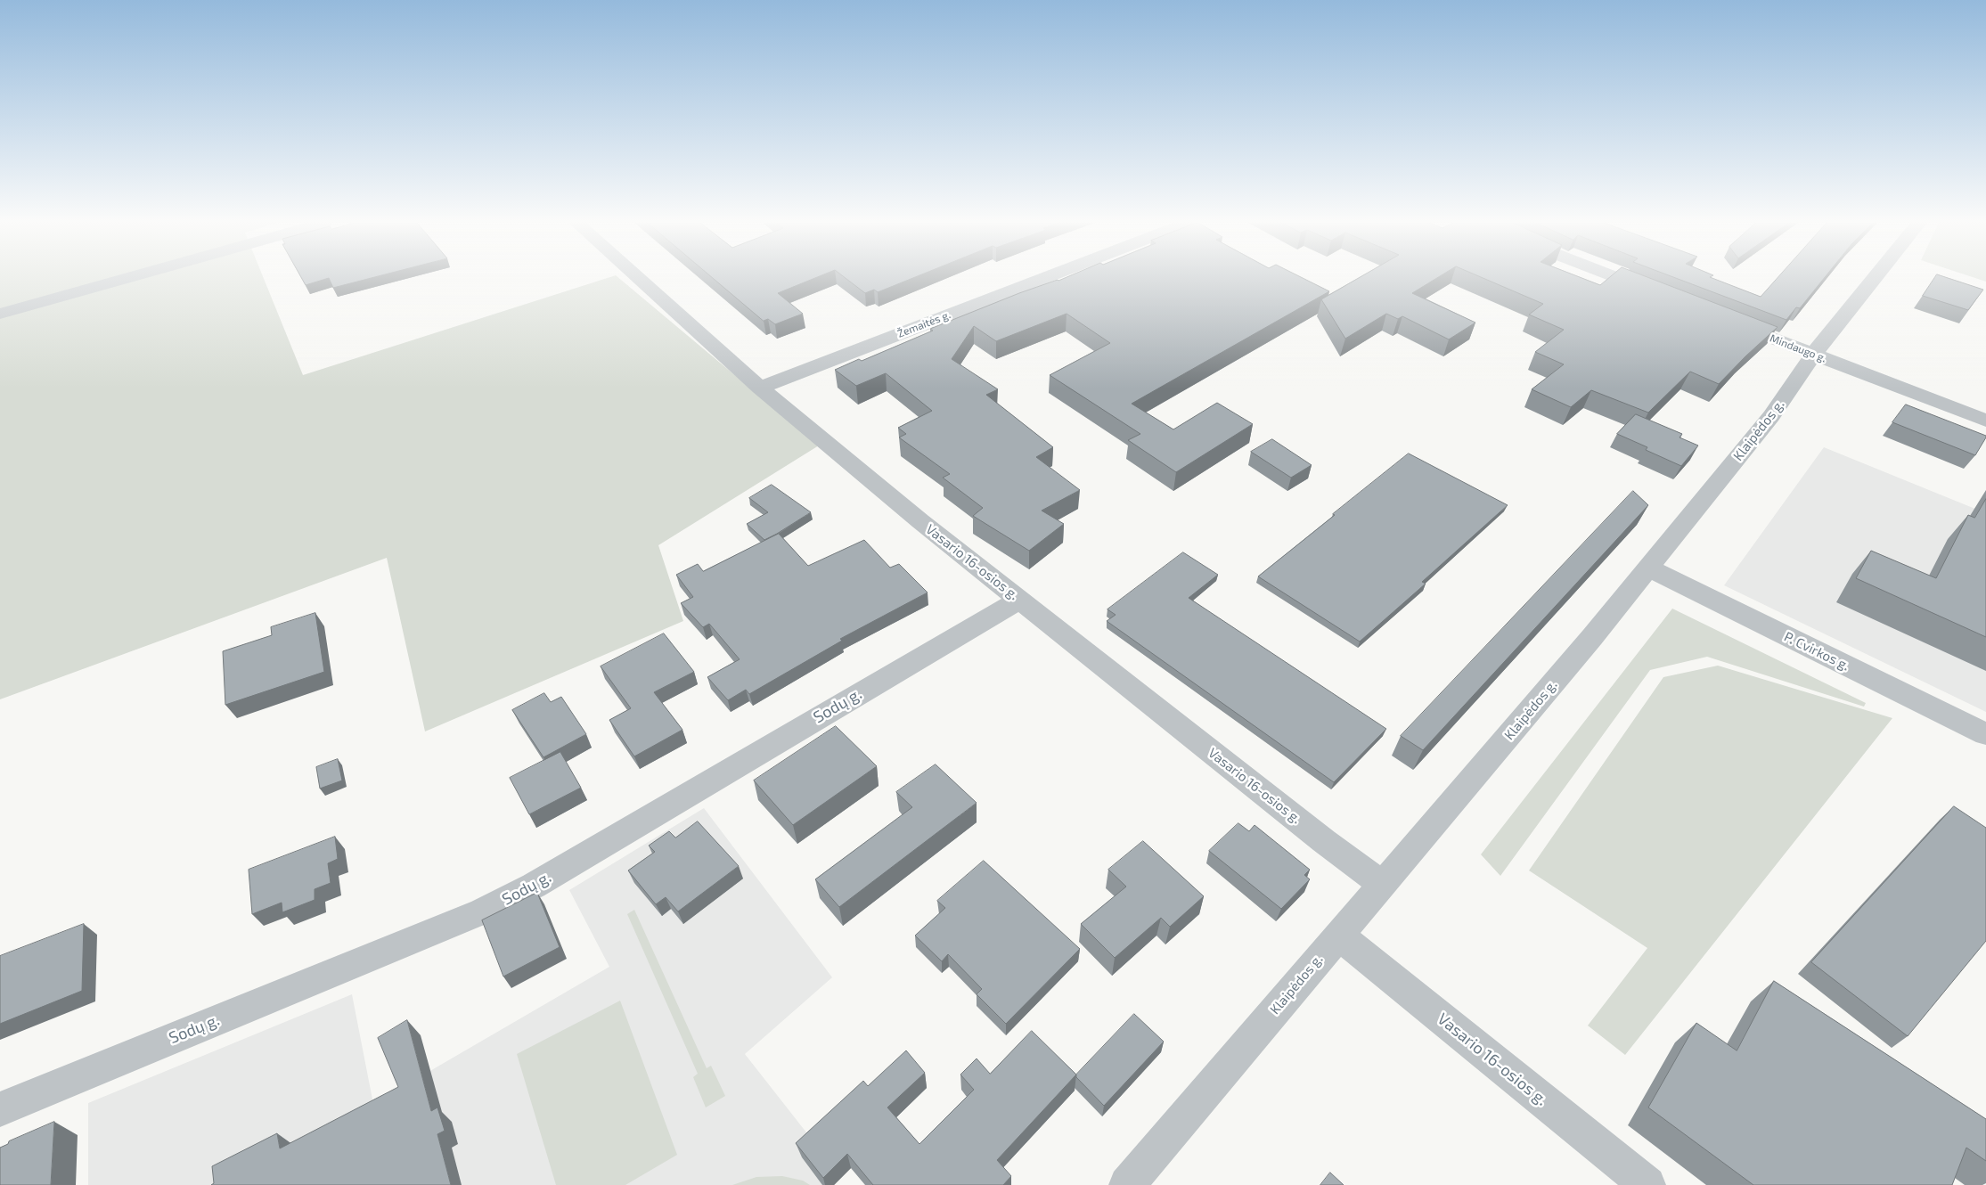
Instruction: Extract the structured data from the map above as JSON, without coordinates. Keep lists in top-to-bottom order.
{
  "streets": {
    "street": [
      "Žemaitės g.",
      "Mindaugo g.",
      "Klaipėdos g.",
      "Vasario 16-osios g.",
      "P. Cvirkos g.",
      "Sodų g."
    ]
  },
  "crossings": [
    ["Žemaitės g.", "Vasario 16-osios g."],
    ["Mindaugo g.", "Klaipėdos g."],
    ["Klaipėdos g.", "Vasario 16-osios g."],
    ["Klaipėdos g.", "P. Cvirkos g."],
    ["Vasario 16-osios g.", "Sodų g."]
  ]
}
